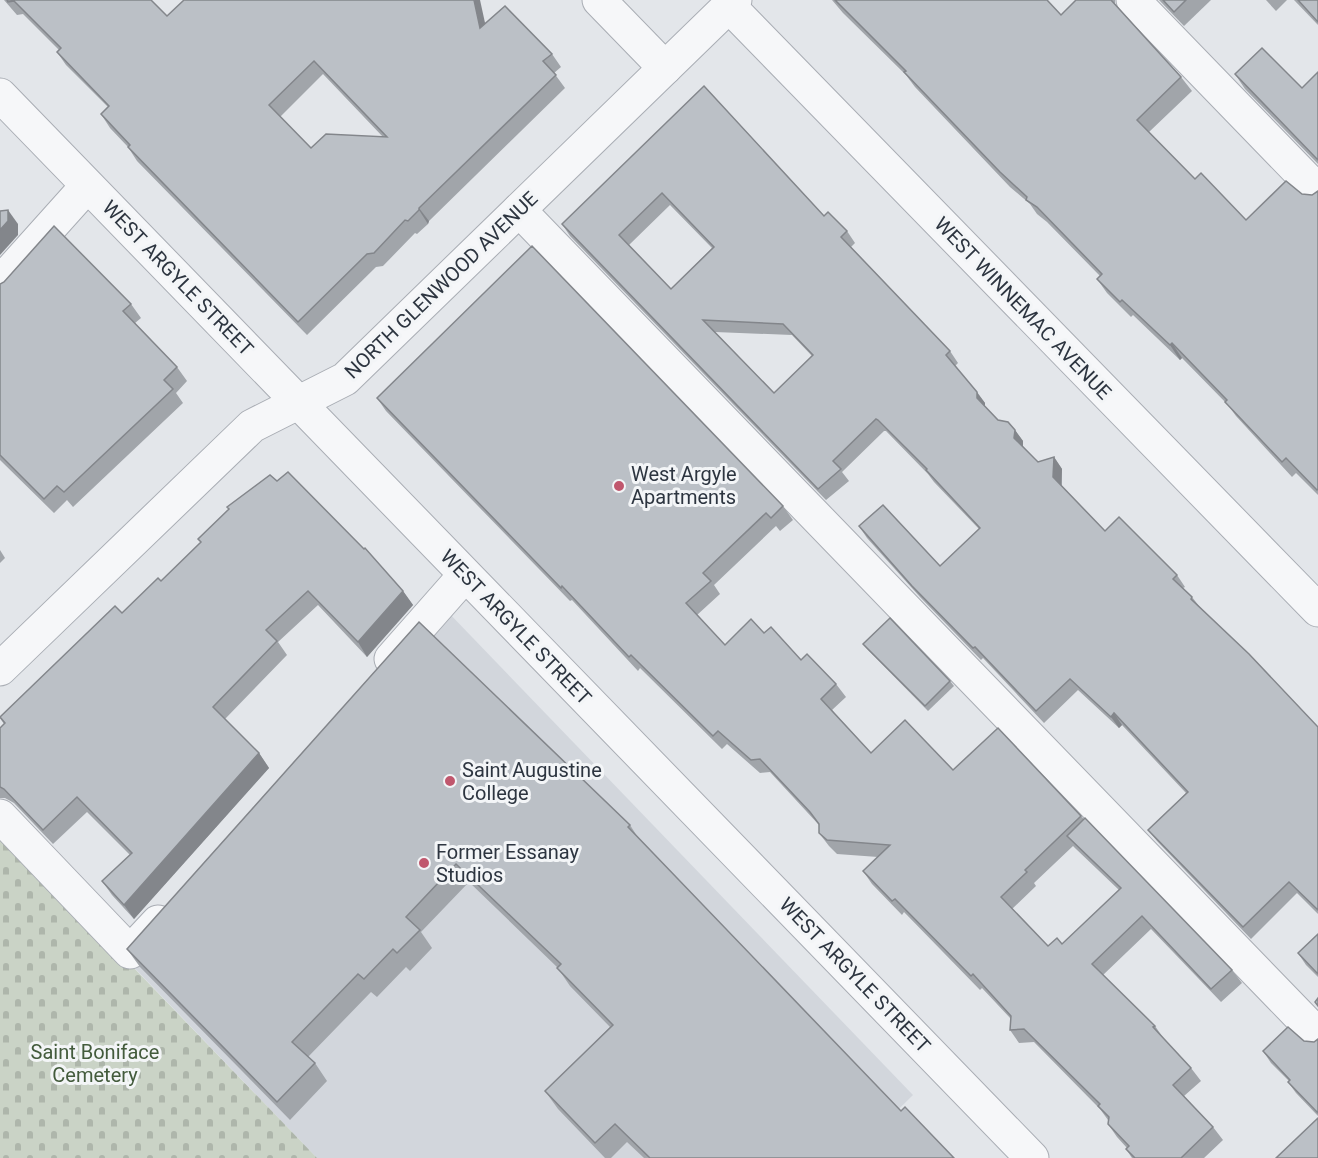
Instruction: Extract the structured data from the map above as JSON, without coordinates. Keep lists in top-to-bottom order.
{
  "streets": {
    "street": ["WEST ARGYLE STREET", "NORTH GLENWOOD AVENUE", "WEST WINNEMAC AVENUE"]
  },
  "crossings": [
    ["WEST ARGYLE STREET", "NORTH GLENWOOD AVENUE"],
    ["NORTH GLENWOOD AVENUE", "WEST WINNEMAC AVENUE"]
  ],
  "parks": ["Saint Boniface Cemetery"],
  "places": ["West Argyle Apartments", "Saint Augustine College", "Former Essanay Studios"]
}
